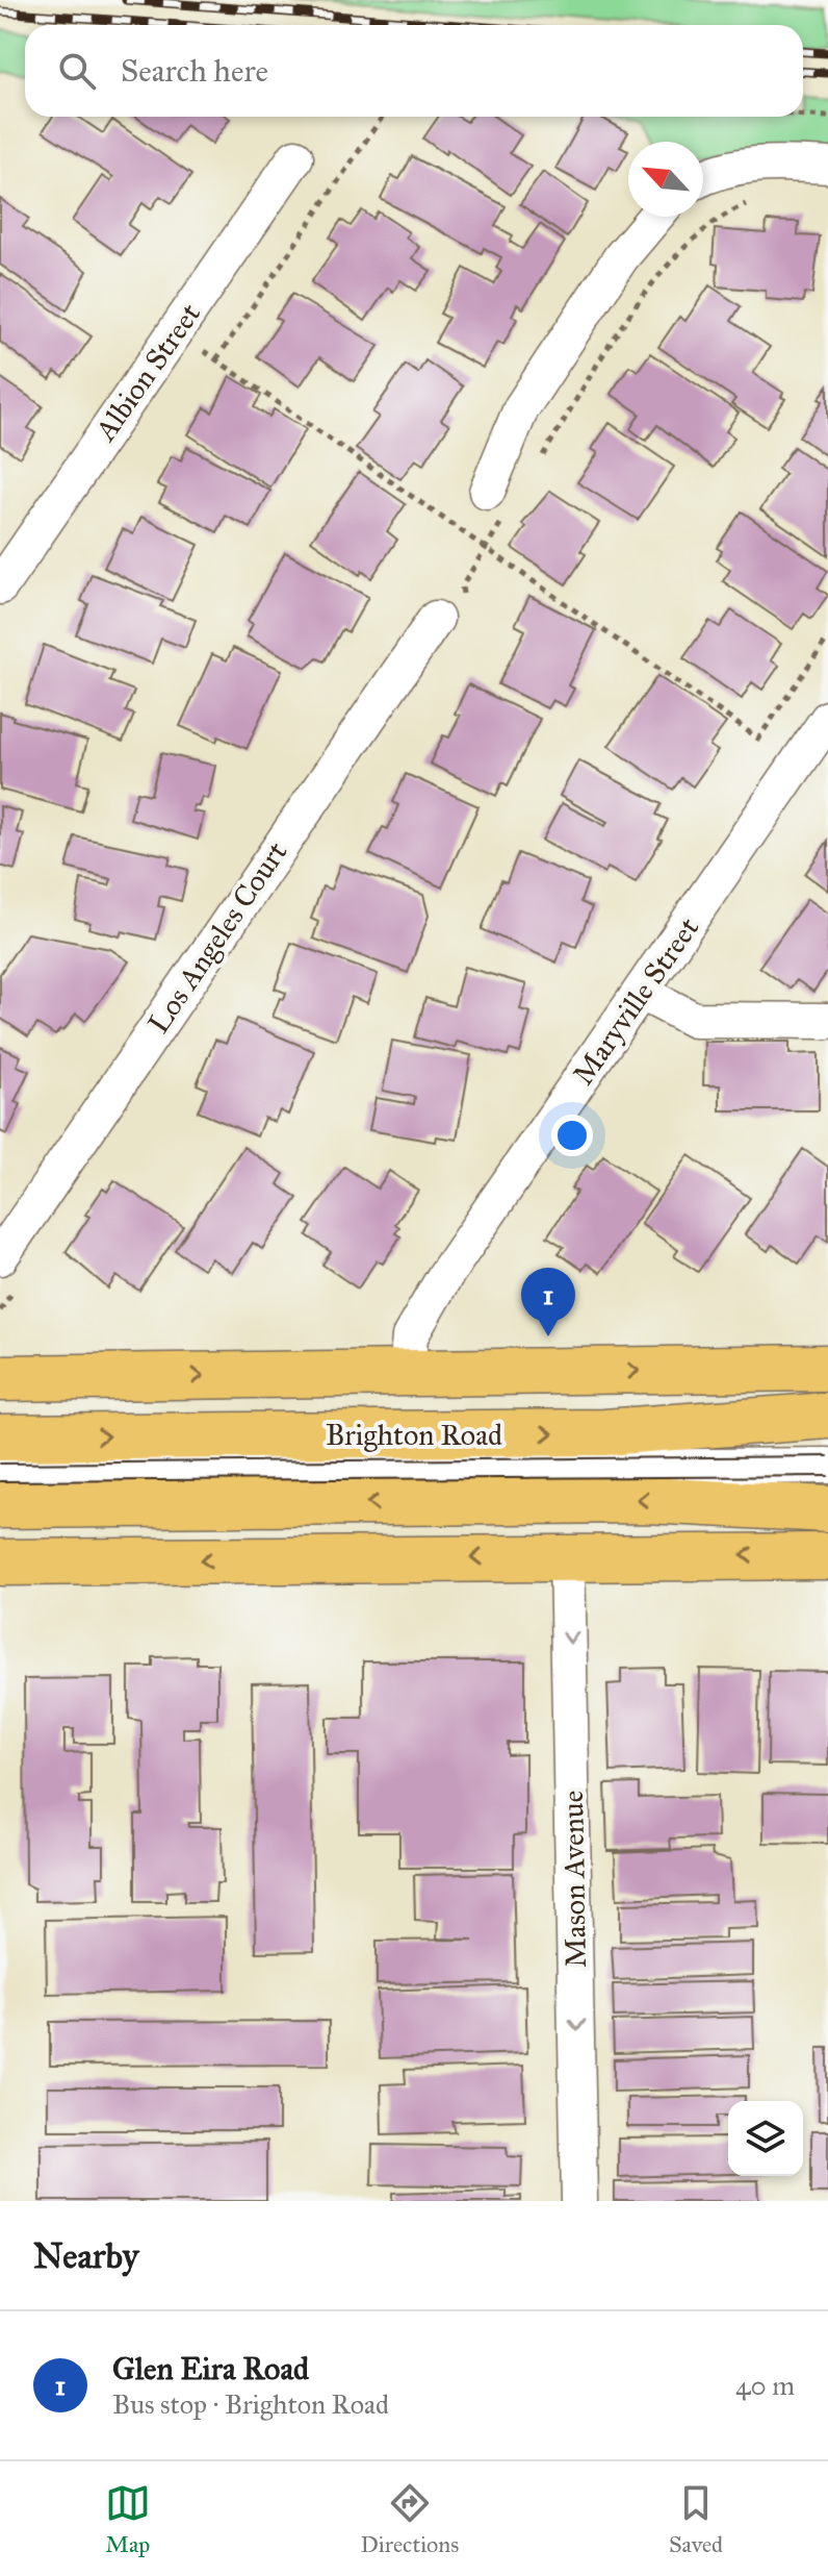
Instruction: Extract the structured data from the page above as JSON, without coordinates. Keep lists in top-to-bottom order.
{
  "streets": {
    "main road": ["Brighton Road"],
    "street": [
      "Albion Street",
      "Los Angeles Court",
      "Maryville Street",
      "Mason Avenue"
    ]
  },
  "crossings": [
    ["Maryville Street", "Brighton Road"]
  ],
  "one_way": ["Mason Avenue"],
  "north": "top left",
  "page": {
    "search": "Search here",
    "pins": "1",
    "heading": "Nearby",
    "list": [
      {
        "mark": "1",
        "name": "Glen Eira Road",
        "note": "Bus stop · Brighton Road",
        "value": "40 m"
      }
    ],
    "nav": ["Map", "Directions", "Saved"]
  }
}
